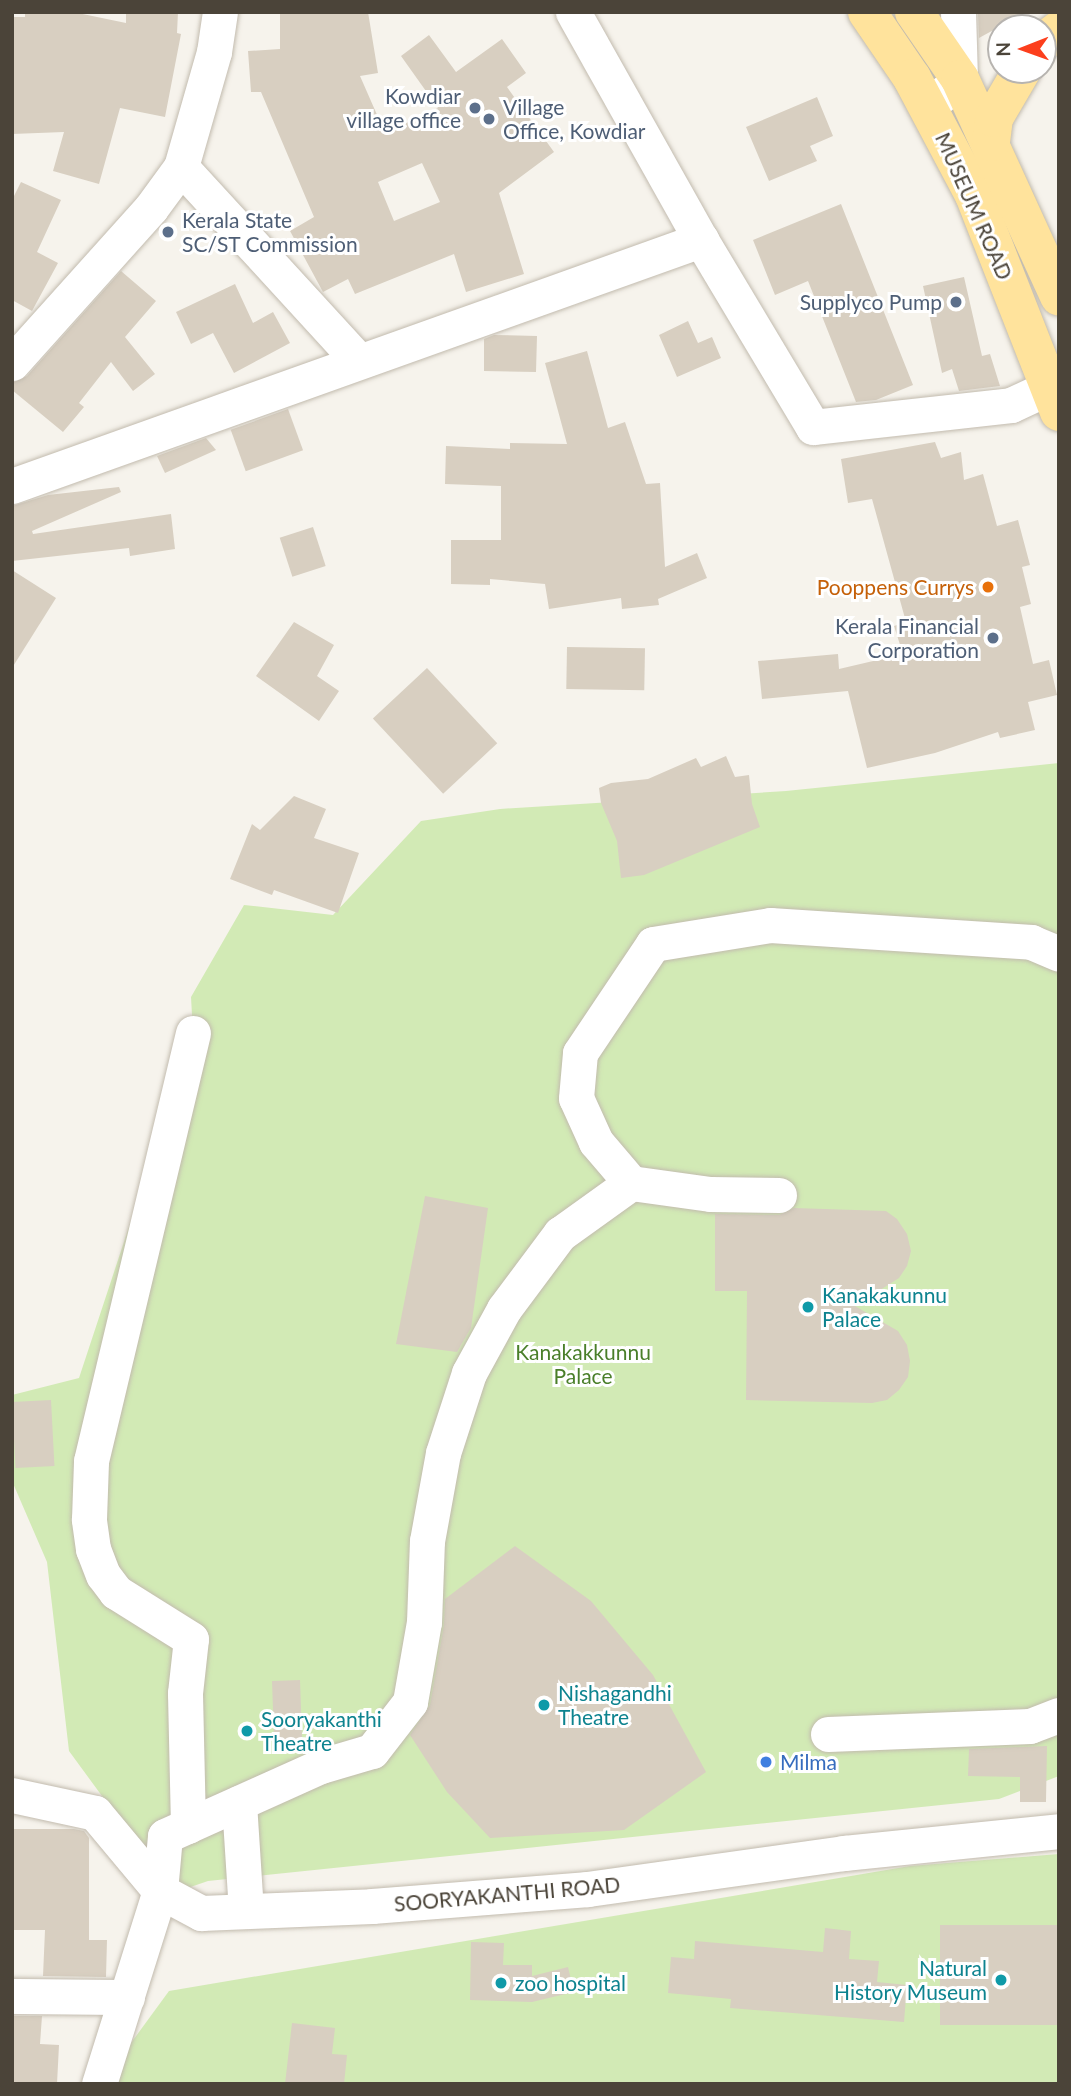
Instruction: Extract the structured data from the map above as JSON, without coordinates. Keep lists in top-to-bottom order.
{
  "streets": {
    "main road": ["MUSEUM ROAD"],
    "street": ["SOORYAKANTHI ROAD"]
  },
  "parks": ["Kanakakkunnu Palace"],
  "places": [
    "Kowdiar village office",
    "Village Office, Kowdiar",
    "Kerala State SC/ST Commission",
    "Supplyco Pump",
    "Pooppens Currys",
    "Kerala Financial Corporation",
    "Kanakakunnu Palace",
    "Nishagandhi Theatre",
    "Sooryakanthi Theatre",
    "Milma",
    "Natural History Museum",
    "zoo hospital"
  ],
  "north": "left"
}
